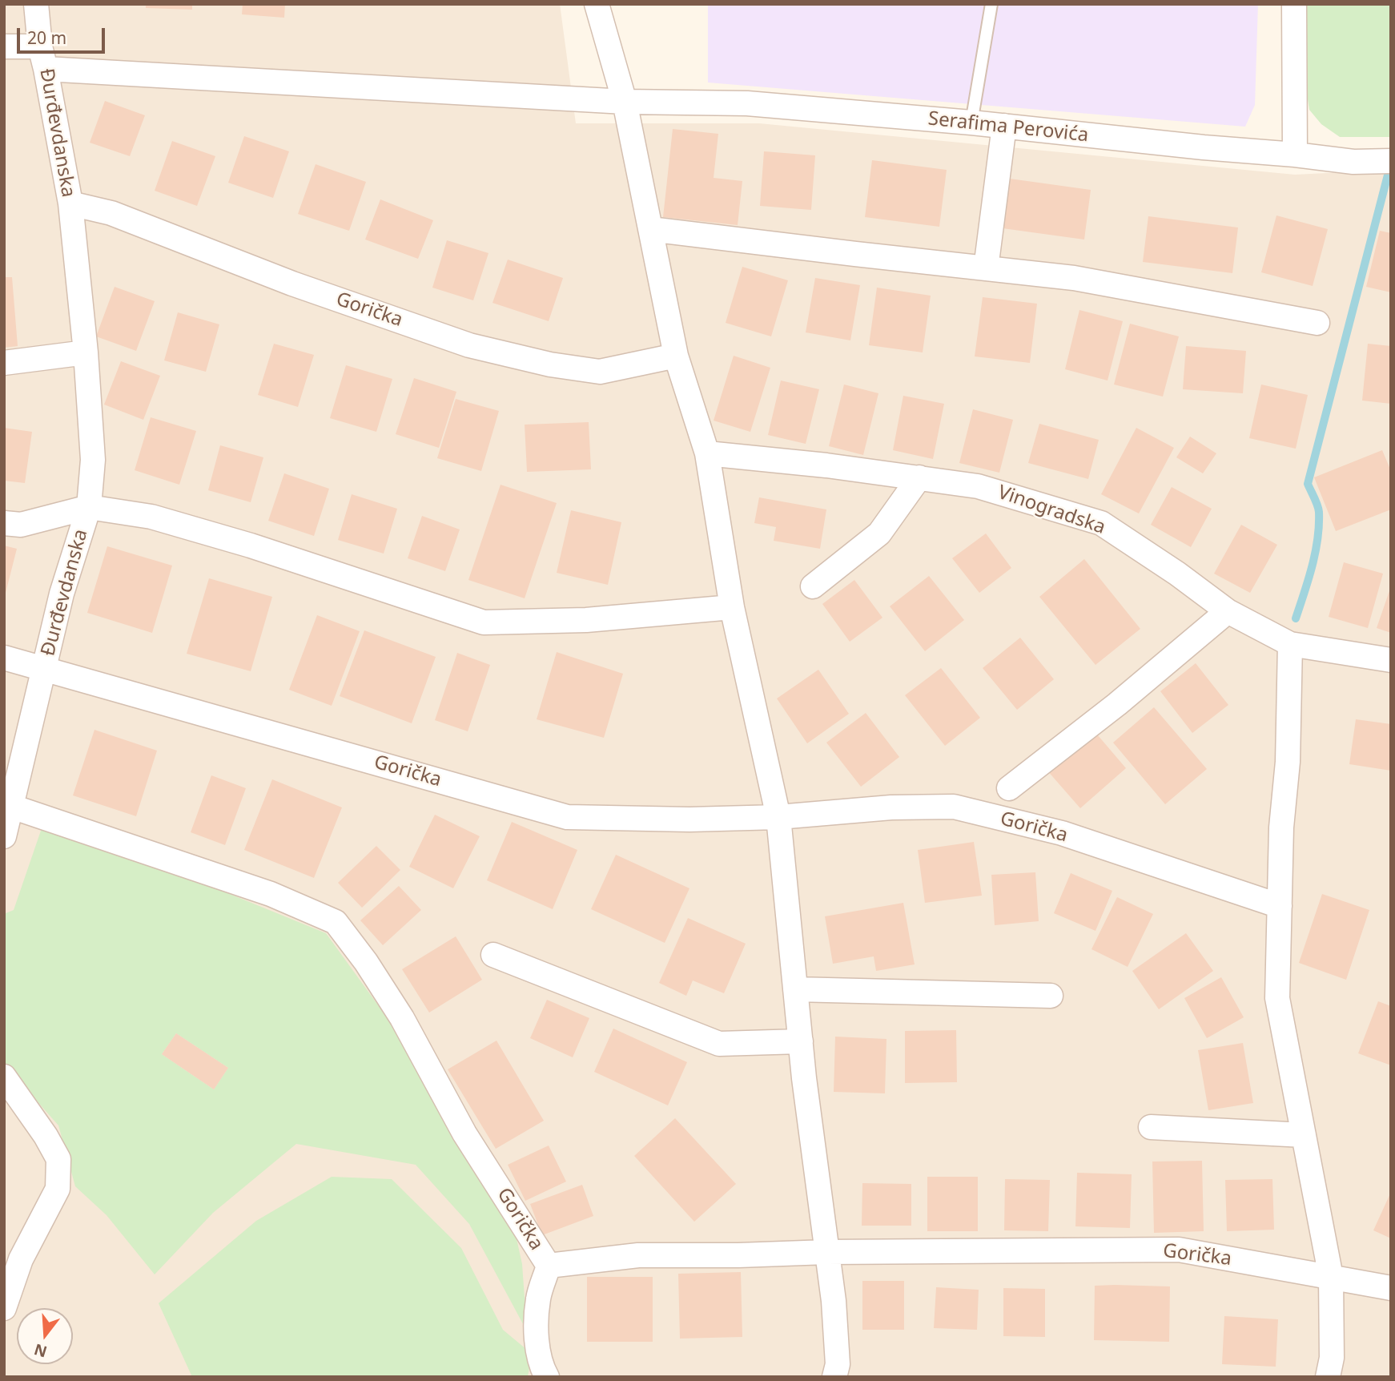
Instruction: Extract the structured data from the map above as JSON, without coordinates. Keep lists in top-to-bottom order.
{
  "streets": {
    "street": [
      "Serafima Perovića",
      "Đurđevdanska",
      "Gorička",
      "Vinogradska"
    ]
  },
  "crossings": [
    ["Đurđevdanska", "Gorička"]
  ],
  "scale_bar": "20 m",
  "north": "bottom"
}
